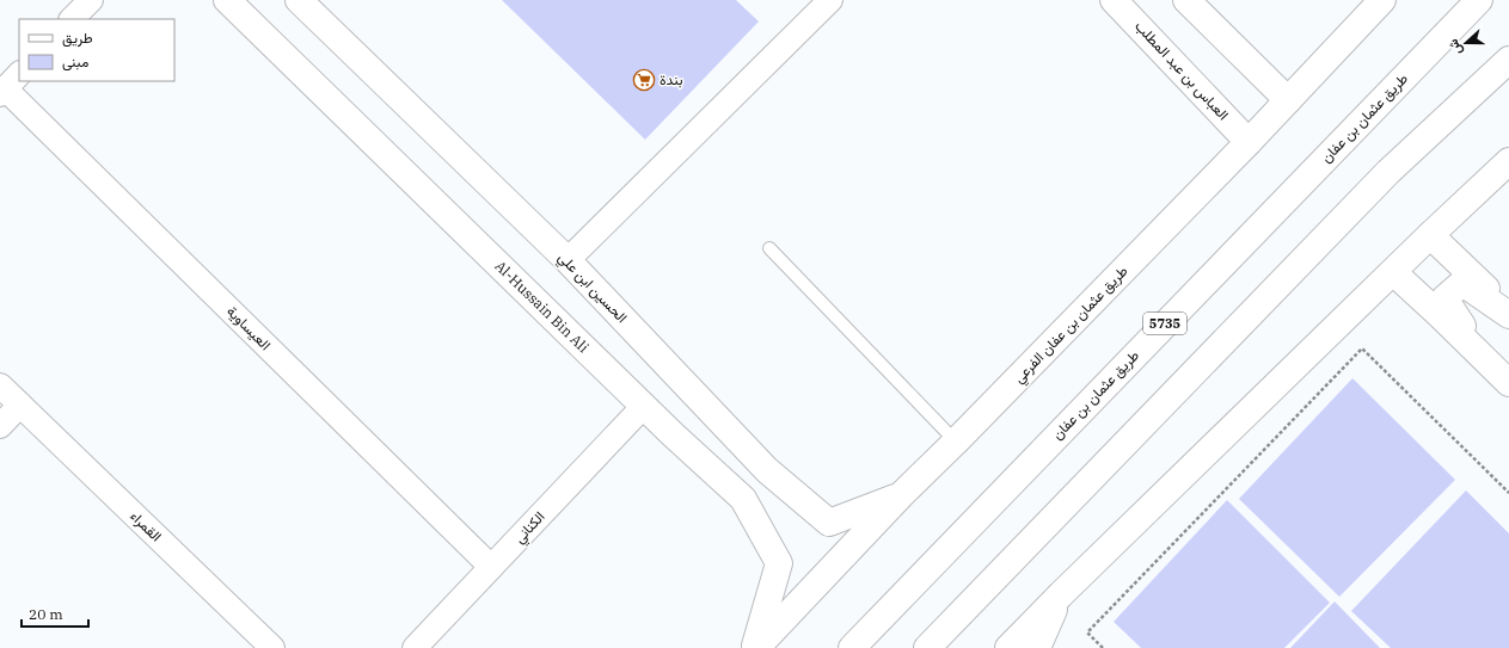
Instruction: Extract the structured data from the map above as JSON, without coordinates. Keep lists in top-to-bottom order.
{
  "streets": {
    "street": [
      "العباس بن عبد المطلب",
      "طريق عثمان بن عفان",
      "الحسين ابن علي",
      "Al-Hussain Bin Ali",
      "5735",
      "طريق عثمان بن عفان الفرعي",
      "العيساوية",
      "القمراء",
      "الكناني"
    ]
  },
  "crossings": [
    ["العباس بن عبد المطلب", "طريق عثمان بن عفان الفرعي"],
    ["الحسين ابن علي", "طريق عثمان بن عفان الفرعي"],
    ["Al-Hussain Bin Ali", "طريق عثمان بن عفان الفرعي"],
    ["Al-Hussain Bin Ali", "الكناني"],
    ["العيساوية", "الكناني"]
  ],
  "places": {
    "supermarket": ["بندة"]
  },
  "legend": ["طريق", "مبنى"],
  "scale_bar": "20 m",
  "north": "left"
}
